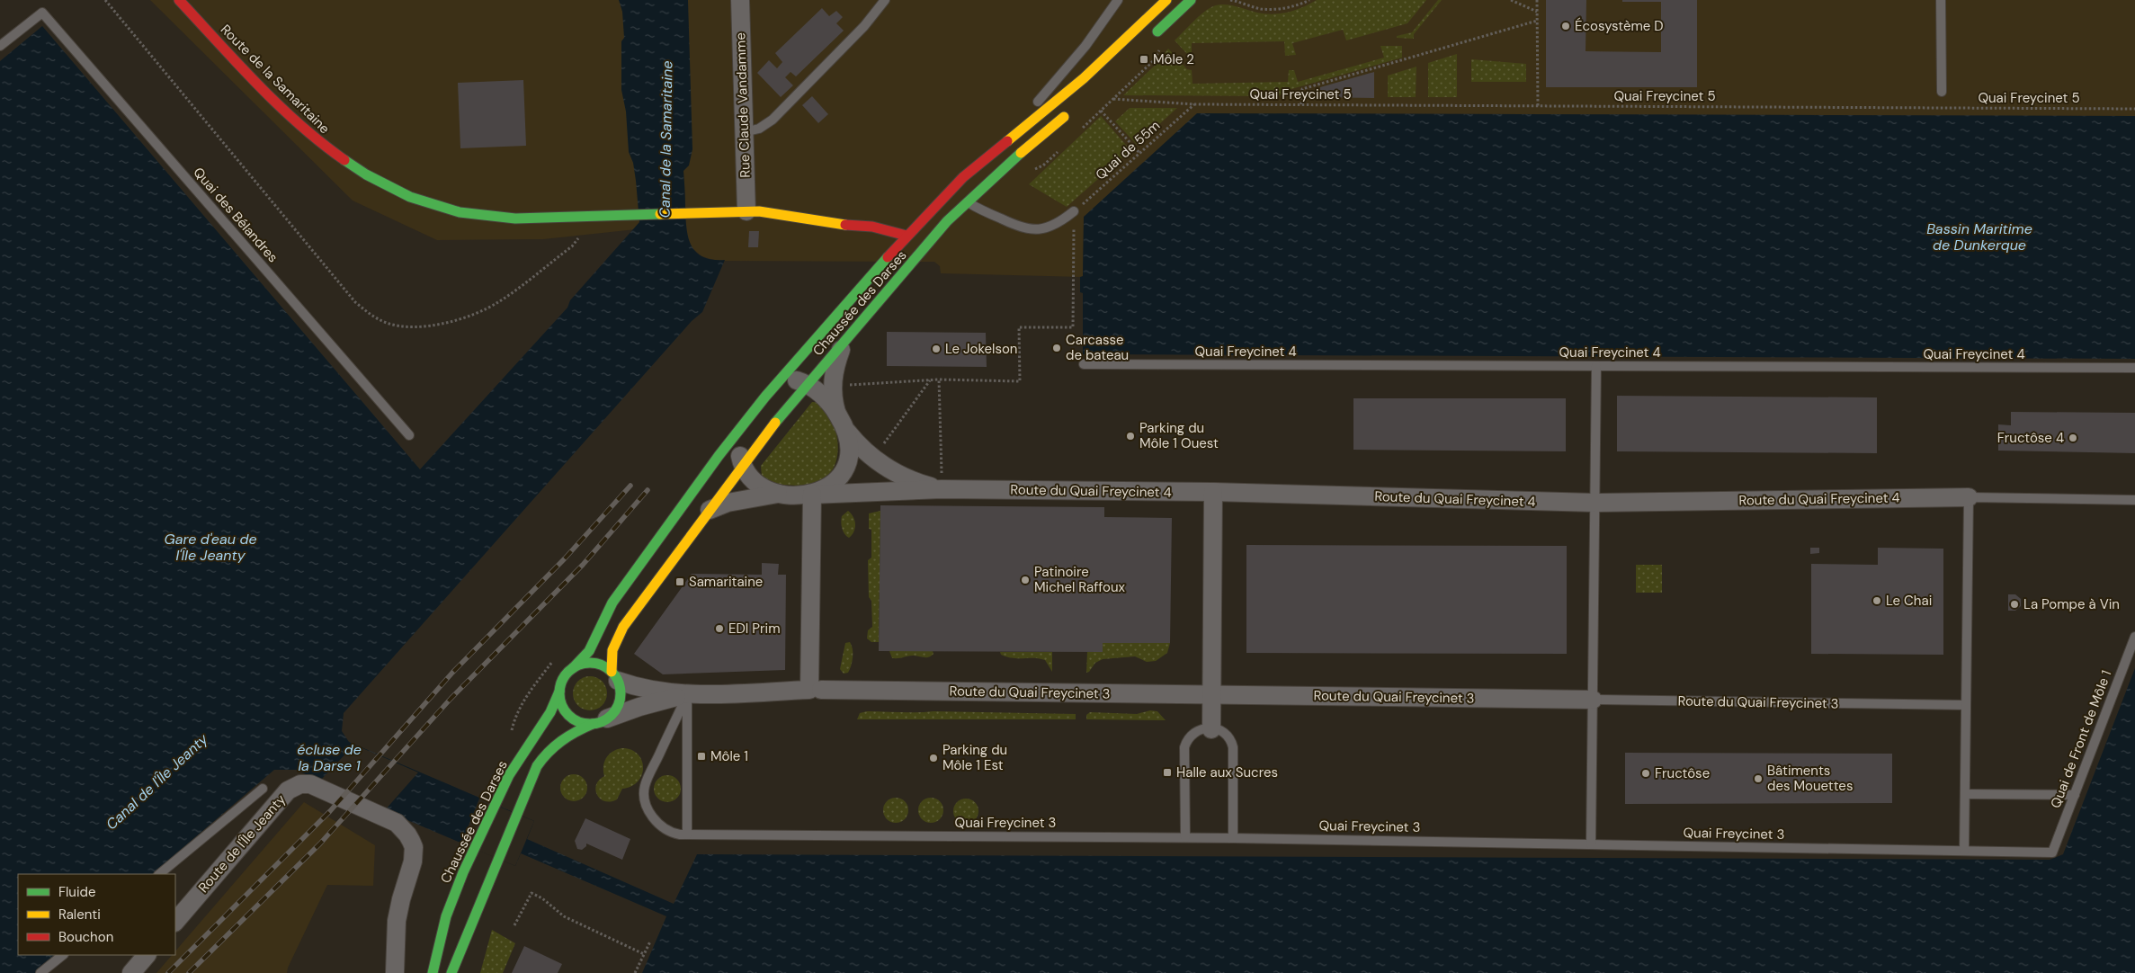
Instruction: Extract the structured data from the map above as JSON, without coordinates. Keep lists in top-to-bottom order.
{
  "streets": {
    "main road": ["Route de la Samaritaine", "Chaussée des Darses"],
    "street": [
      "Rue Claude Vandamme",
      "Route du Quai Freycinet 4",
      "Route du Quai Freycinet 3",
      "Route de l'Île Jeanty"
    ],
    "lane": [
      "Quai des Bélandres",
      "Quai Freycinet 4",
      "Quai de Front de Môle 1",
      "Quai Freycinet 3"
    ],
    "path": ["Quai Freycinet 5", "Quai de 55m"]
  },
  "crossings": [
    ["Route de la Samaritaine", "Rue Claude Vandamme"],
    ["Quai Freycinet 5", "Quai de 55m"],
    ["Chaussée des Darses", "Route du Quai Freycinet 4"],
    ["Chaussée des Darses", "Route du Quai Freycinet 3"],
    ["Route du Quai Freycinet 3", "Quai Freycinet 3"],
    ["Quai de Front de Môle 1", "Quai Freycinet 3"]
  ],
  "water": [
    "Canal de la Samaritaine",
    "Bassin Maritime de Dunkerque",
    "Gare d'eau de l'Île Jeanty",
    "écluse de la Darse 1",
    "Canal de l'Île Jeanty"
  ],
  "places": {
    "other": [
      "Écosystème D",
      "Carcasse de bateau",
      "Le Jokelson",
      "Parking du Môle 1 Ouest",
      "Fructôse 4",
      "Patinoire Michel Raffoux",
      "Le Chai",
      "La Pompe à Vin",
      "EDI Prim",
      "Parking du Môle 1 Est",
      "Fructôse",
      "Bâtiments des Mouettes"
    ],
    "transit": [
      "Môle 2",
      "Samaritaine",
      "Môle 1",
      "Halle aux Sucres"
    ]
  },
  "legend": ["Fluide", "Ralenti", "Bouchon"]
}
